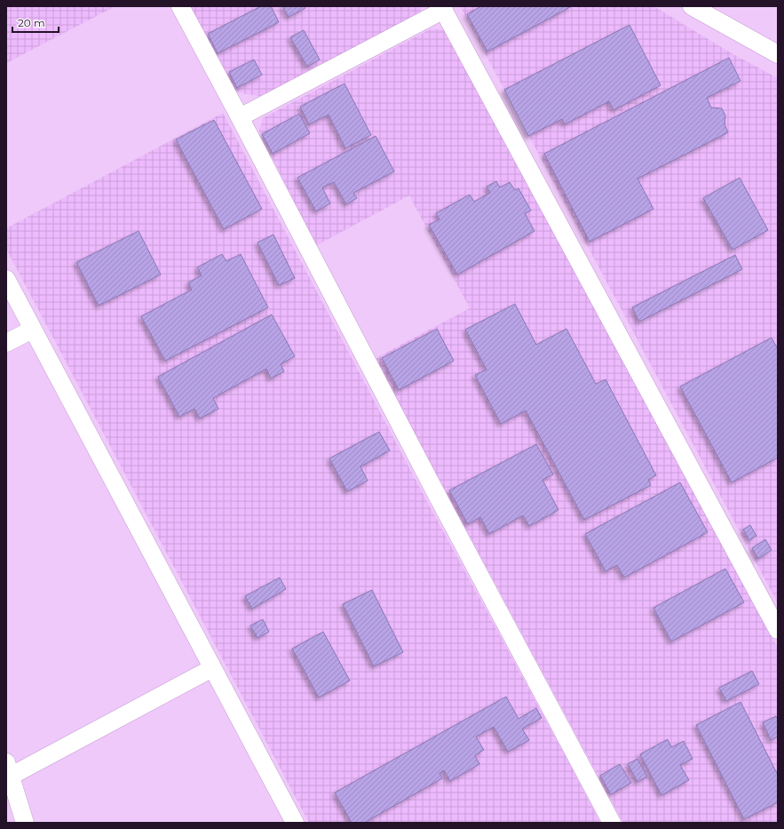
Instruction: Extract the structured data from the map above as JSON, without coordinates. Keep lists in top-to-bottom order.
{
  "scale_bar": "20 m"
}
